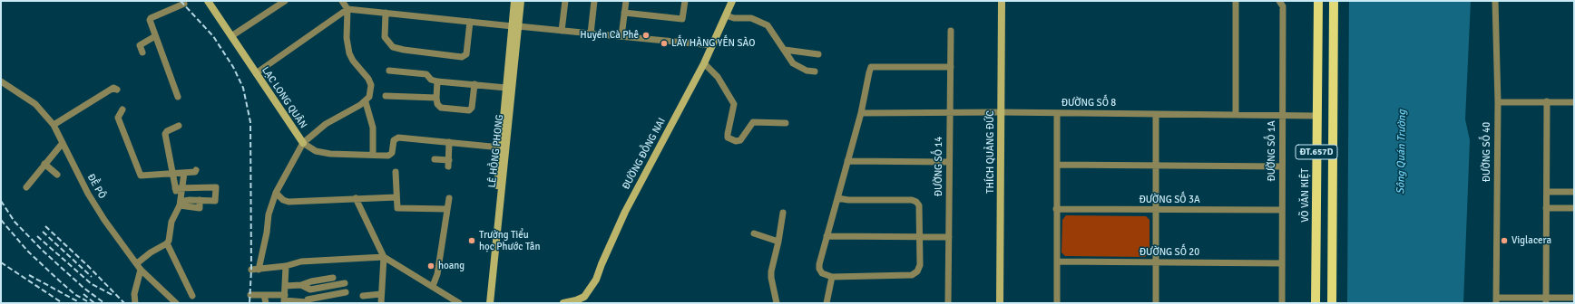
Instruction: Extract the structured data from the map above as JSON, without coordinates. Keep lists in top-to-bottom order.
{
  "streets": {
    "main road": ["ĐT.657D", "VÕ VĂN KIỆT"],
    "street": [
      "LẠC LONG QUÂN",
      "ĐƯỜNG SỐ 8",
      "LÊ HỒNG PHONG",
      "ĐƯỜNG SỐ 1A",
      "THÍCH QUẢNG ĐỨC",
      "ĐƯỜNG SỐ 40",
      "ĐƯỜNG ĐỒNG NAI",
      "ĐƯỜNG SỐ 14",
      "ĐỀ PÔ",
      "ĐƯỜNG SỐ 3A",
      "ĐƯỜNG SỐ 20"
    ]
  },
  "crossings": [
    ["ĐƯỜNG SỐ 8", "ĐƯỜNG SỐ 1A"],
    ["ĐƯỜNG SỐ 8", "THÍCH QUẢNG ĐỨC"],
    ["ĐƯỜNG SỐ 8", "ĐƯỜNG SỐ 14"],
    ["ĐƯỜNG SỐ 8", "VÕ VĂN KIỆT"],
    ["ĐƯỜNG SỐ 1A", "ĐƯỜNG SỐ 3A"],
    ["ĐƯỜNG SỐ 1A", "ĐƯỜNG SỐ 20"]
  ],
  "water": ["Sông Quán Trường"],
  "places": [
    "Huyền Cà Phê",
    "LẤY HÀNG YẾN SÀO",
    "Trường Tiểu học Phước Tân",
    "Viglacera",
    "hoang"
  ]
}
